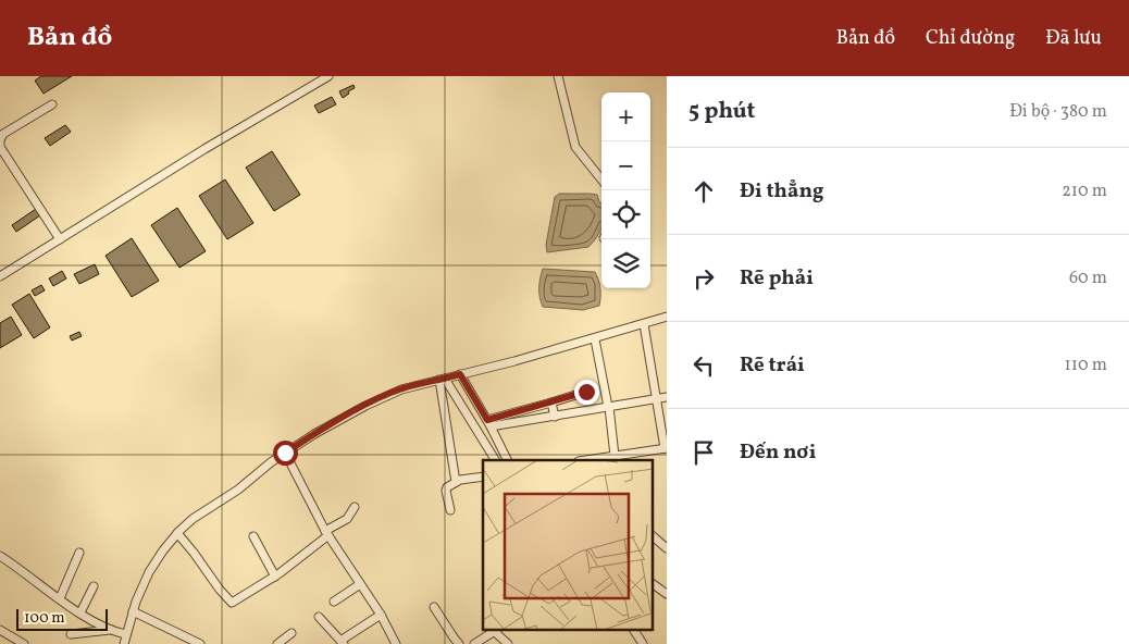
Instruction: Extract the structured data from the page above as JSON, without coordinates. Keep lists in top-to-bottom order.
{
  "scale_bar": "100 m",
  "page": {
    "header": "Bản đồ",
    "nav": ["Bản đồ", "Chỉ đường", "Đã lưu"],
    "heading": ["5 phút", "Đi bộ · 380 m"],
    "map_buttons": ["+", "−"],
    "list": [
      ["Đi thẳng", "210 m"],
      ["Rẽ phải", "60 m"],
      ["Rẽ trái", "110 m"],
      "Đến nơi"
    ],
    "scale": "100 m"
  }
}
